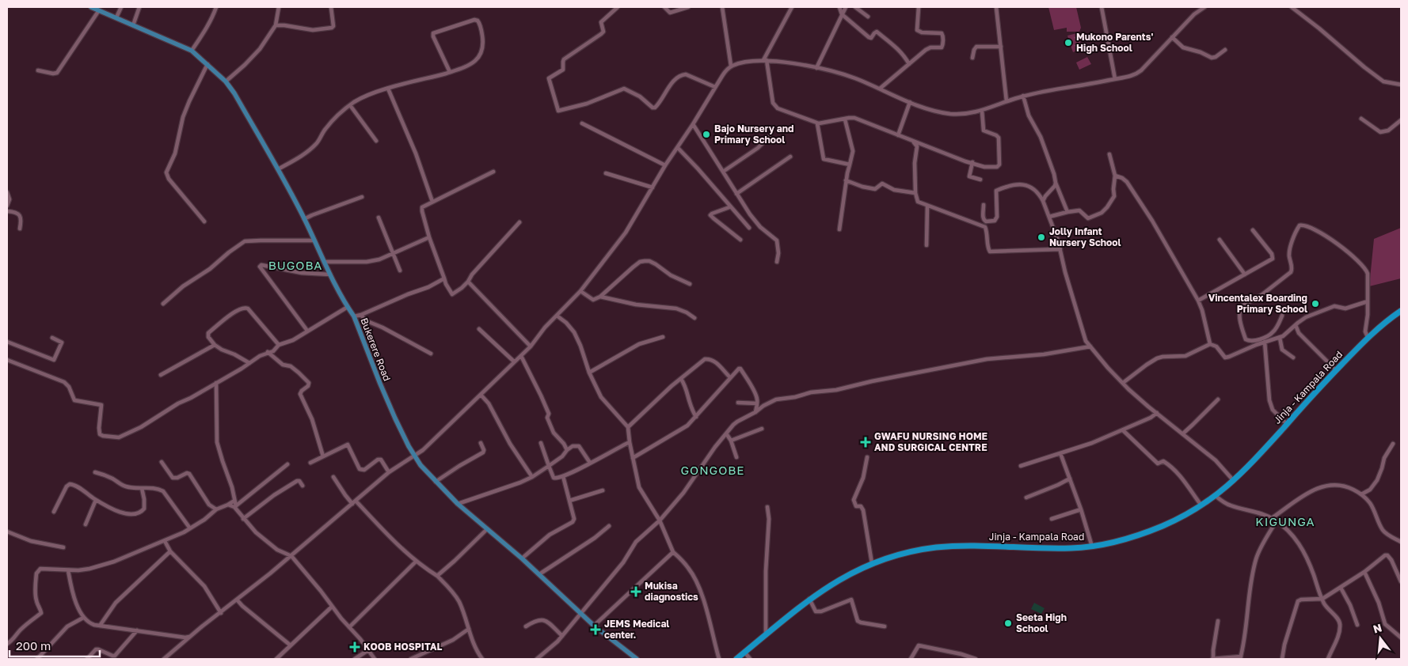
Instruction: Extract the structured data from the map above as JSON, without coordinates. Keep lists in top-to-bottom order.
{
  "streets": {
    "highway": ["Jinja - Kampala Road"],
    "main road": ["Bukerere Road"]
  },
  "districts": ["BUGOBA", "GONGOBE", "KIGUNGA"],
  "places": {
    "other": [
      "Mukono Parents' High School",
      "Bajo Nursery and Primary School",
      "Jolly Infant Nursery School",
      "Vincentalex Boarding Primary School",
      "Seeta High School"
    ],
    "health": [
      "GWAFU NURSING HOME AND SURGICAL CENTRE",
      "Mukisa diagnostics",
      "JEMS Medical center.",
      "KOOB HOSPITAL"
    ]
  },
  "scale_bar": "200 m",
  "north": "top"
}
